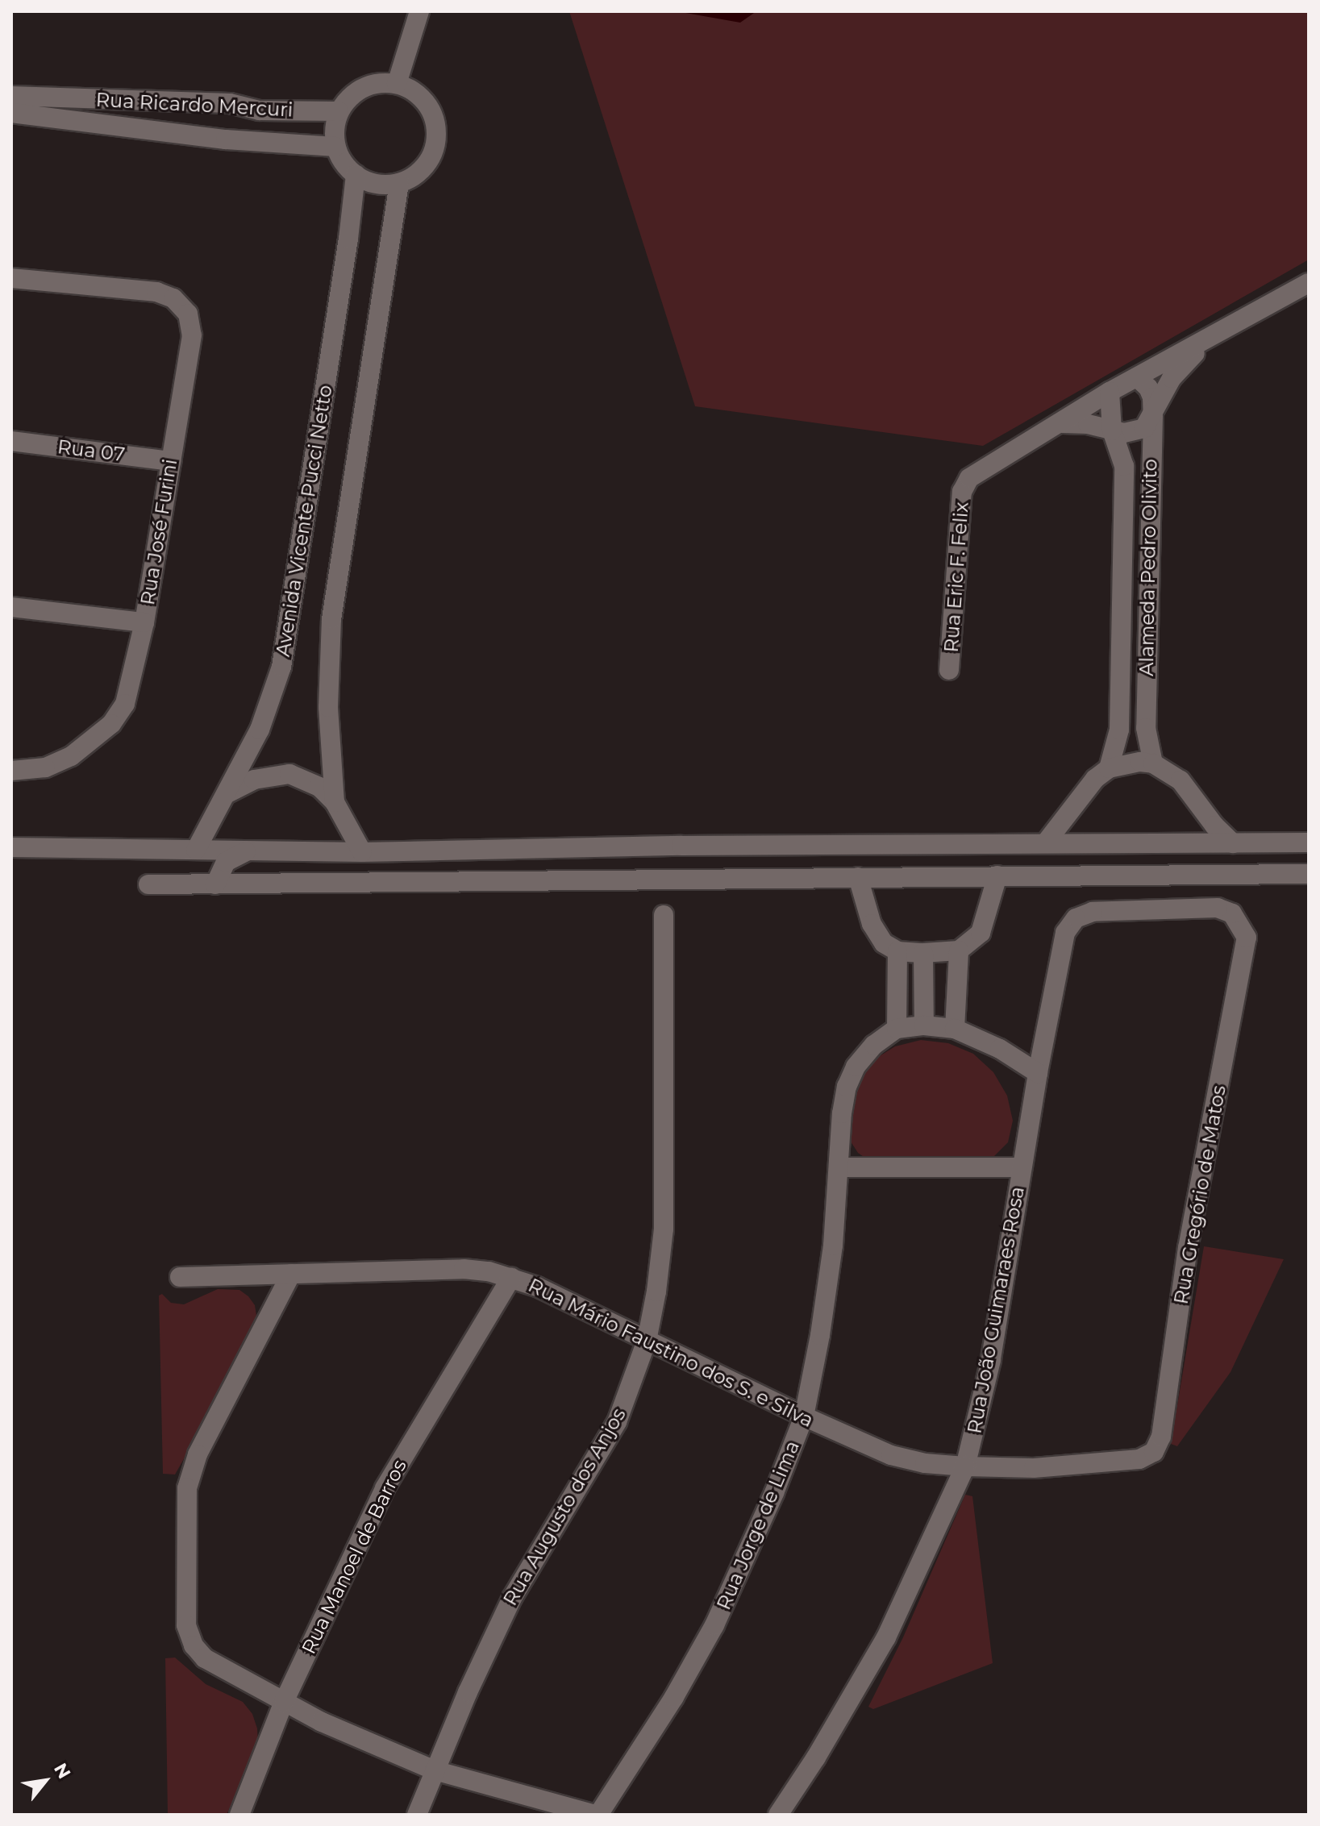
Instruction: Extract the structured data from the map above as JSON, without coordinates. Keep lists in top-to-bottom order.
{
  "streets": {
    "street": [
      "Rua Ricardo Mercuri",
      "Rua 07",
      "Avenida Vicente Pucci Netto",
      "Rua José Furini",
      "Alameda Pedro Olivito",
      "Rua Eric F. Felix",
      "Rua Gregório de Matos",
      "Rua João Guimaraes Rosa",
      "Rua Mário Faustino dos S. e Silva",
      "Rua Augusto dos Anjos",
      "Rua Jorge de Lima",
      "Rua Manoel de Barros"
    ]
  },
  "crossings": [
    ["Rua Ricardo Mercuri", "Avenida Vicente Pucci Netto"],
    ["Rua 07", "Rua José Furini"],
    ["Alameda Pedro Olivito", "Rua Eric F. Felix"],
    ["Rua Gregório de Matos", "Rua João Guimaraes Rosa"],
    ["Rua Gregório de Matos", "Rua Mário Faustino dos S. e Silva"],
    ["Rua João Guimaraes Rosa", "Rua Mário Faustino dos S. e Silva"],
    ["Rua Mário Faustino dos S. e Silva", "Rua Augusto dos Anjos"],
    ["Rua Mário Faustino dos S. e Silva", "Rua Jorge de Lima"],
    ["Rua Mário Faustino dos S. e Silva", "Rua Manoel de Barros"]
  ],
  "north": "top right"
}
